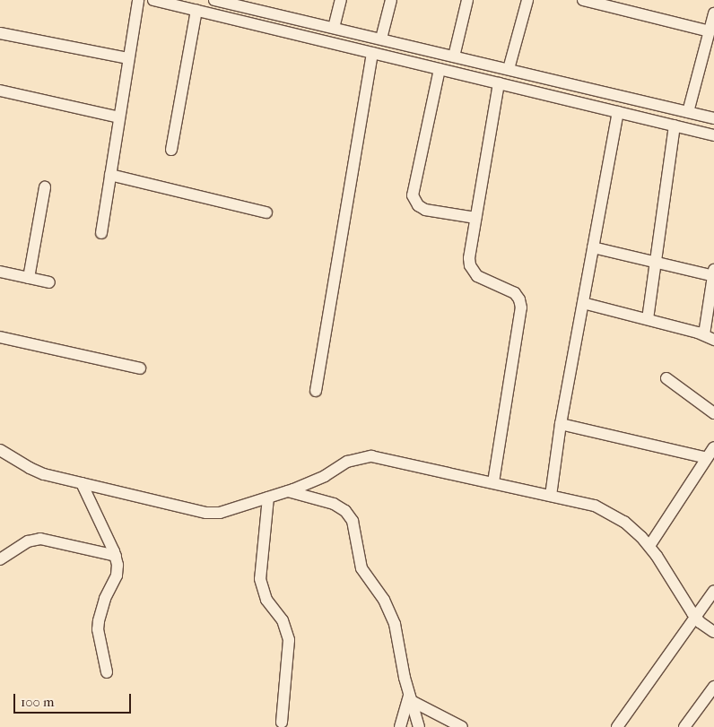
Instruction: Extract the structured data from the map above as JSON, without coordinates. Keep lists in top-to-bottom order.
{
  "scale_bar": "100 m"
}
